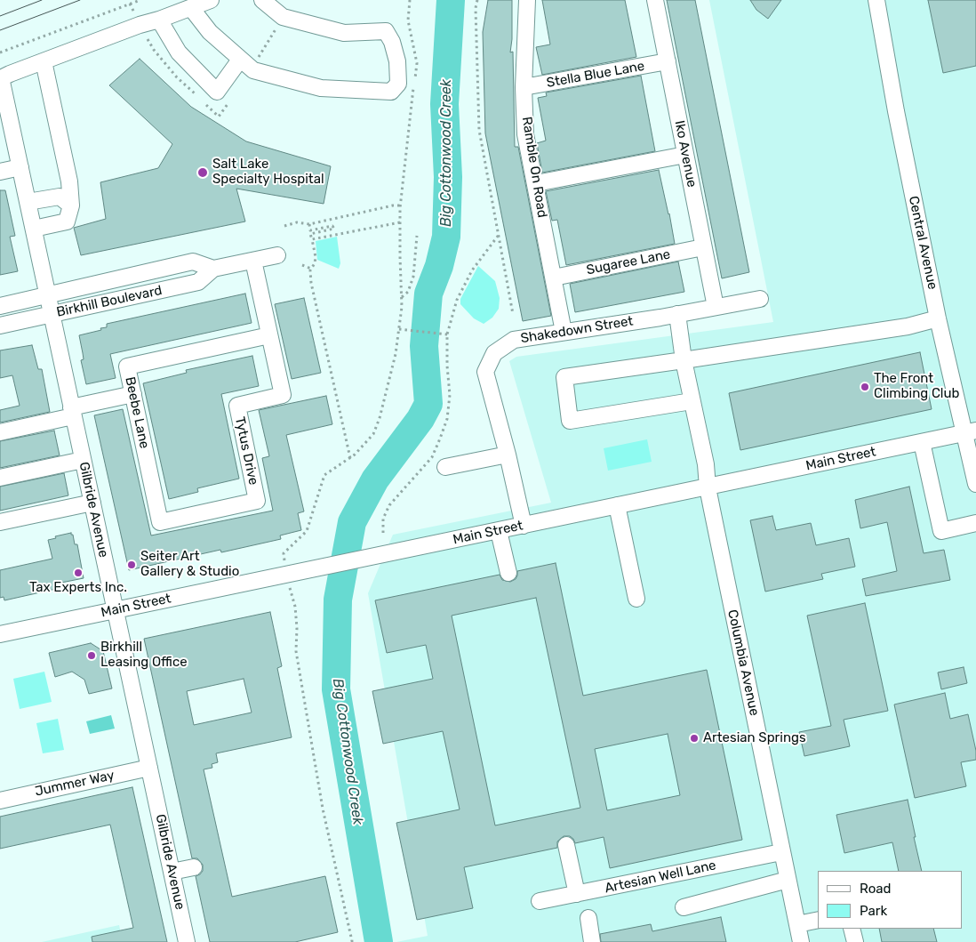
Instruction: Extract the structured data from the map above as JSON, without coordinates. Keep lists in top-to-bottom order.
{
  "streets": {
    "street": [
      "Stella Blue Lane",
      "Iko Avenue",
      "Ramble On Road",
      "Central Avenue",
      "Sugaree Lane",
      "Birkhill Boulevard",
      "Shakedown Street",
      "Beebe Lane",
      "Tytus Drive",
      "Main Street",
      "Gilbride Avenue",
      "Columbia Avenue",
      "Jummer Way",
      "Artesian Well Lane"
    ]
  },
  "crossings": [
    ["Stella Blue Lane", "Iko Avenue"],
    ["Stella Blue Lane", "Ramble On Road"],
    ["Iko Avenue", "Sugaree Lane"],
    ["Iko Avenue", "Shakedown Street"],
    ["Ramble On Road", "Sugaree Lane"],
    ["Ramble On Road", "Shakedown Street"],
    ["Central Avenue", "Main Street"],
    ["Birkhill Boulevard", "Tytus Drive"],
    ["Birkhill Boulevard", "Gilbride Avenue"],
    ["Shakedown Street", "Main Street"],
    ["Shakedown Street", "Columbia Avenue"],
    ["Beebe Lane", "Tytus Drive"],
    ["Main Street", "Gilbride Avenue"],
    ["Main Street", "Columbia Avenue"],
    ["Gilbride Avenue", "Jummer Way"],
    ["Columbia Avenue", "Artesian Well Lane"]
  ],
  "water": ["Big Cottonwood Creek"],
  "places": [
    "Salt Lake Specialty Hospital",
    "The Front Climbing Club",
    "Seiter Art Gallery & Studio",
    "Tax Experts Inc.",
    "Birkhill Leasing Office",
    "Artesian Springs"
  ],
  "legend": ["Road", "Park"]
}
